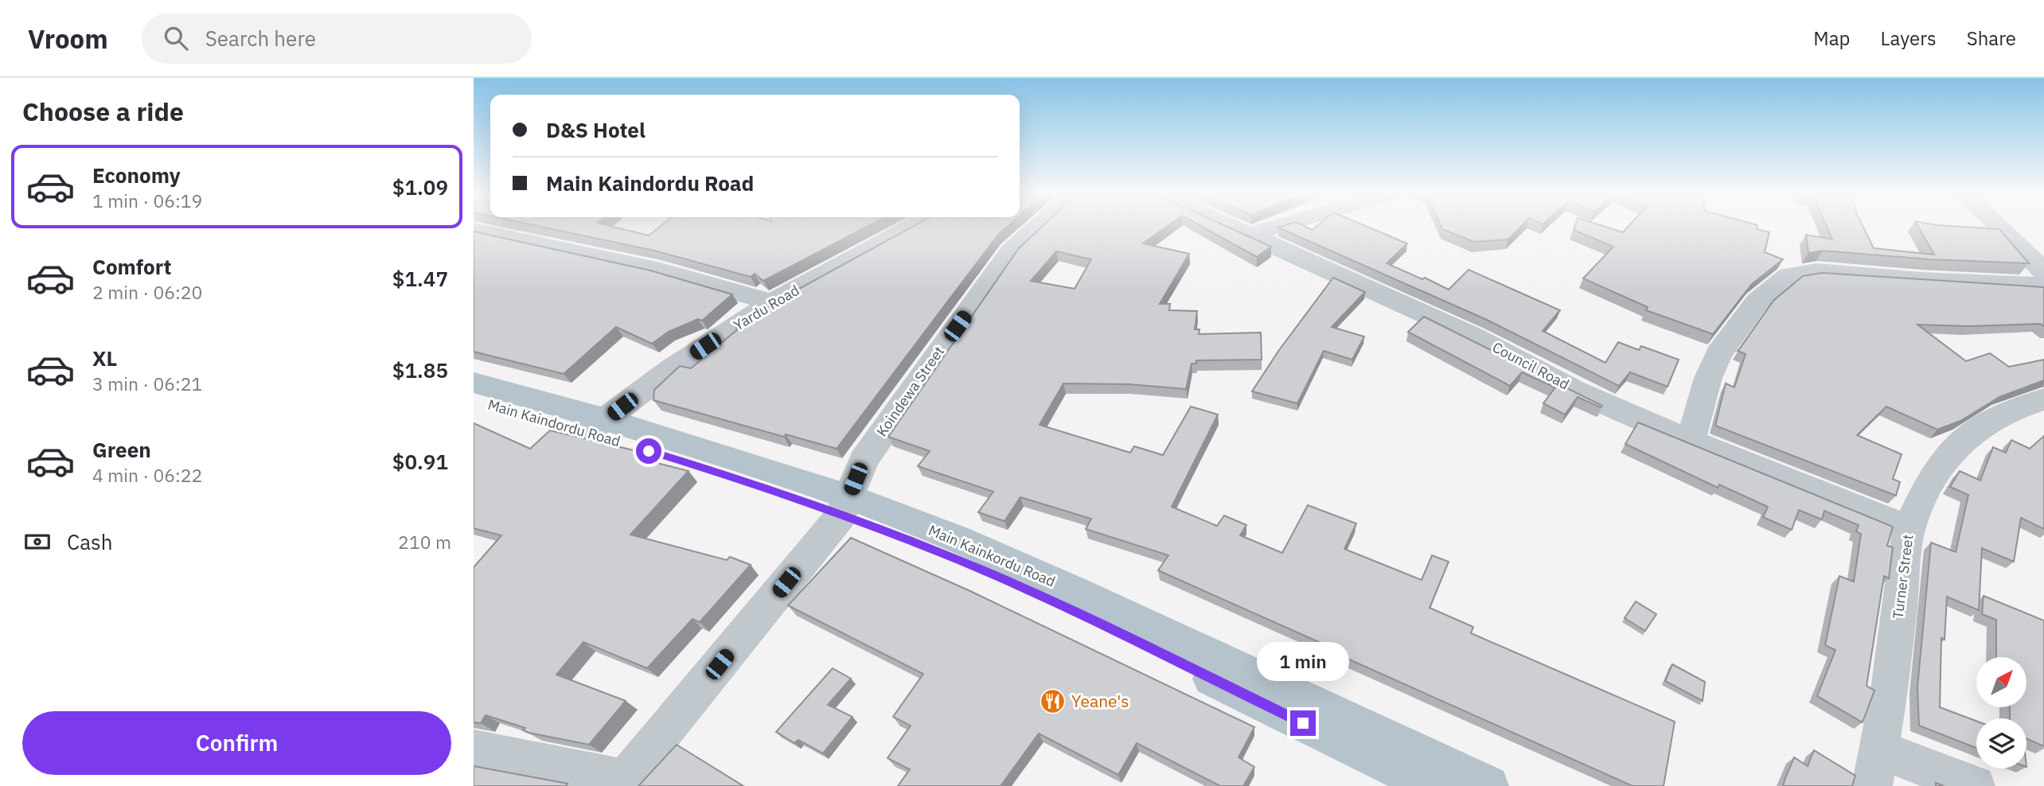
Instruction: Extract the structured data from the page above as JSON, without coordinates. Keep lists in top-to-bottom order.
{
  "streets": {
    "main road": ["Main Kaindordu Road", "Main Kainkordu Road"],
    "street": [
      "Yardu Road",
      "Council Road",
      "Koindewa Street",
      "Turner Street"
    ]
  },
  "crossings": [
    ["Yardu Road", "Main Kaindordu Road"],
    ["Council Road", "Turner Street"],
    ["Koindewa Street", "Main Kaindordu Road"],
    ["Koindewa Street", "Main Kainkordu Road"],
    ["Main Kaindordu Road", "Main Kainkordu Road"]
  ],
  "places": {
    "restaurant": ["Yeane's"]
  },
  "north": "top right",
  "page": {
    "header": "Vroom",
    "search": "Search here",
    "nav": ["Map", "Layers", "Share"],
    "heading": "Choose a ride",
    "banner": ["D&S Hotel", "Main Kaindordu Road"],
    "list": [
      {
        "name": "Economy",
        "note": "1 min · 06:19",
        "value": "$1.09"
      },
      {
        "name": "Comfort",
        "note": "2 min · 06:20",
        "value": "$1.47"
      },
      {
        "name": "XL",
        "note": "3 min · 06:21",
        "value": "$1.85"
      },
      {
        "name": "Green",
        "note": "4 min · 06:22",
        "value": "$0.91"
      }
    ],
    "pay": ["Cash", "210 m"],
    "bubble": "1 min",
    "buttons": "Confirm"
  }
}
